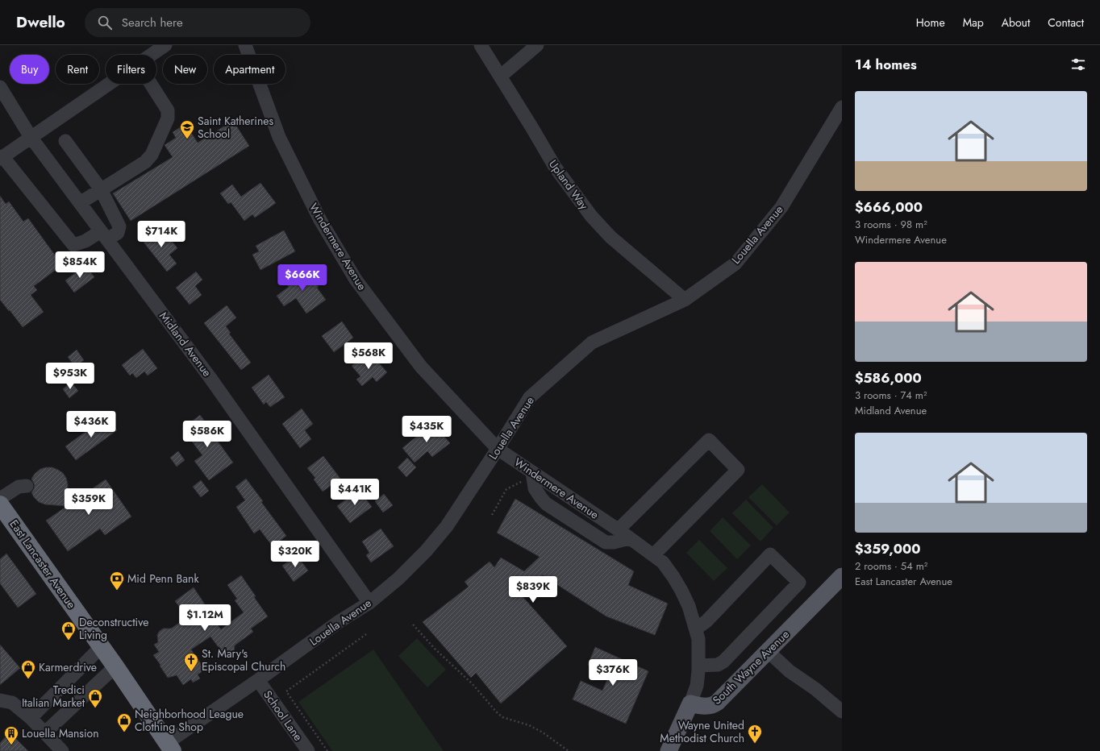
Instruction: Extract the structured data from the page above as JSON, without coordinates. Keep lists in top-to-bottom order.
{
  "streets": {
    "highway": ["East Lancaster Avenue"],
    "main road": ["South Wayne Avenue"],
    "street": [
      "Upland Way",
      "Louella Avenue",
      "Windermere Avenue",
      "Midland Avenue",
      "School Lane"
    ]
  },
  "crossings": [
    ["Upland Way", "Louella Avenue"],
    ["Louella Avenue", "Windermere Avenue"],
    ["Louella Avenue", "Midland Avenue"],
    ["Louella Avenue", "East Lancaster Avenue"],
    ["Louella Avenue", "School Lane"],
    ["Windermere Avenue", "South Wayne Avenue"]
  ],
  "places": {
    "school or university": ["Saint Katherines School"],
    "bank": ["Mid Penn Bank"],
    "shop": [
      "Deconstructive Living",
      "Karmerdrive",
      "Tredici Italian Market",
      "Neighborhood League Clothing Shop"
    ],
    "church": ["St. Mary's Episcopal Church", "Wayne United Methodist Church"],
    "building": ["Louella Mansion"]
  },
  "page": {
    "header": "Dwello",
    "search": "Search here",
    "nav": [
      "Home",
      "Map",
      "About",
      "Contact"
    ],
    "heading": "14 homes",
    "chip": [
      "Buy",
      "Rent",
      "Filters",
      "New",
      "Apartment"
    ],
    "list": [
      {
        "name": "$666,000",
        "note": "3 rooms · 98 m² · Windermere Avenue"
      },
      {
        "name": "$586,000",
        "note": "3 rooms · 74 m² · Midland Avenue"
      },
      {
        "name": "$359,000",
        "note": "2 rooms · 54 m² · East Lancaster Avenue"
      }
    ],
    "price": [
      "$714K",
      "$854K",
      "$666K",
      "$568K",
      "$953K",
      "$436K",
      "$435K",
      "$586K",
      "$441K",
      "$359K",
      "$320K",
      "$839K",
      "$1.12M",
      "$376K"
    ]
  }
}
